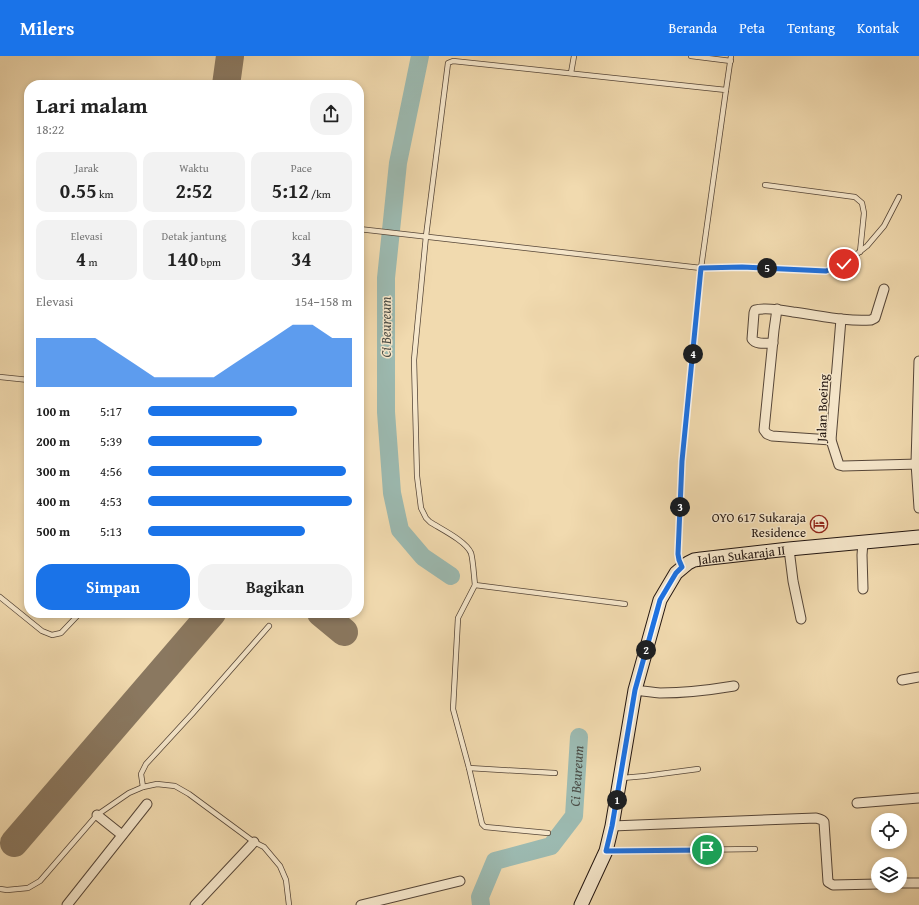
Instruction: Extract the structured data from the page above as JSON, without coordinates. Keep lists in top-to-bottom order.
{
  "streets": {
    "main road": ["Jalan Sukaraja II"],
    "street": ["Jalan Boeing"]
  },
  "water": ["Ci Beureum"],
  "places": {
    "hotel": ["OYO 617 Sukaraja Residence"]
  },
  "page": {
    "header": "Milers",
    "nav": [
      "Beranda",
      "Peta",
      "Tentang",
      "Kontak"
    ],
    "heading": ["Lari malam", "18:22"],
    "stats": [
      ["Jarak", "0.55 km"],
      ["Waktu", "2:52"],
      ["Pace", "5:12 /km"],
      ["Elevasi", "4 m"],
      ["Detak jantung", "140 bpm"],
      ["kcal", "34"]
    ],
    "pins": [
      "5",
      "4",
      "3",
      "2",
      "1"
    ],
    "chart": ["Elevasi", "154–158 m"],
    "list": [
      {
        "name": "100 m",
        "note": "5:17"
      },
      {
        "name": "200 m",
        "note": "5:39"
      },
      {
        "name": "300 m",
        "note": "4:56"
      },
      {
        "name": "400 m",
        "note": "4:53"
      },
      {
        "name": "500 m",
        "note": "5:13"
      }
    ],
    "buttons": ["Simpan", "Bagikan"]
  }
}
